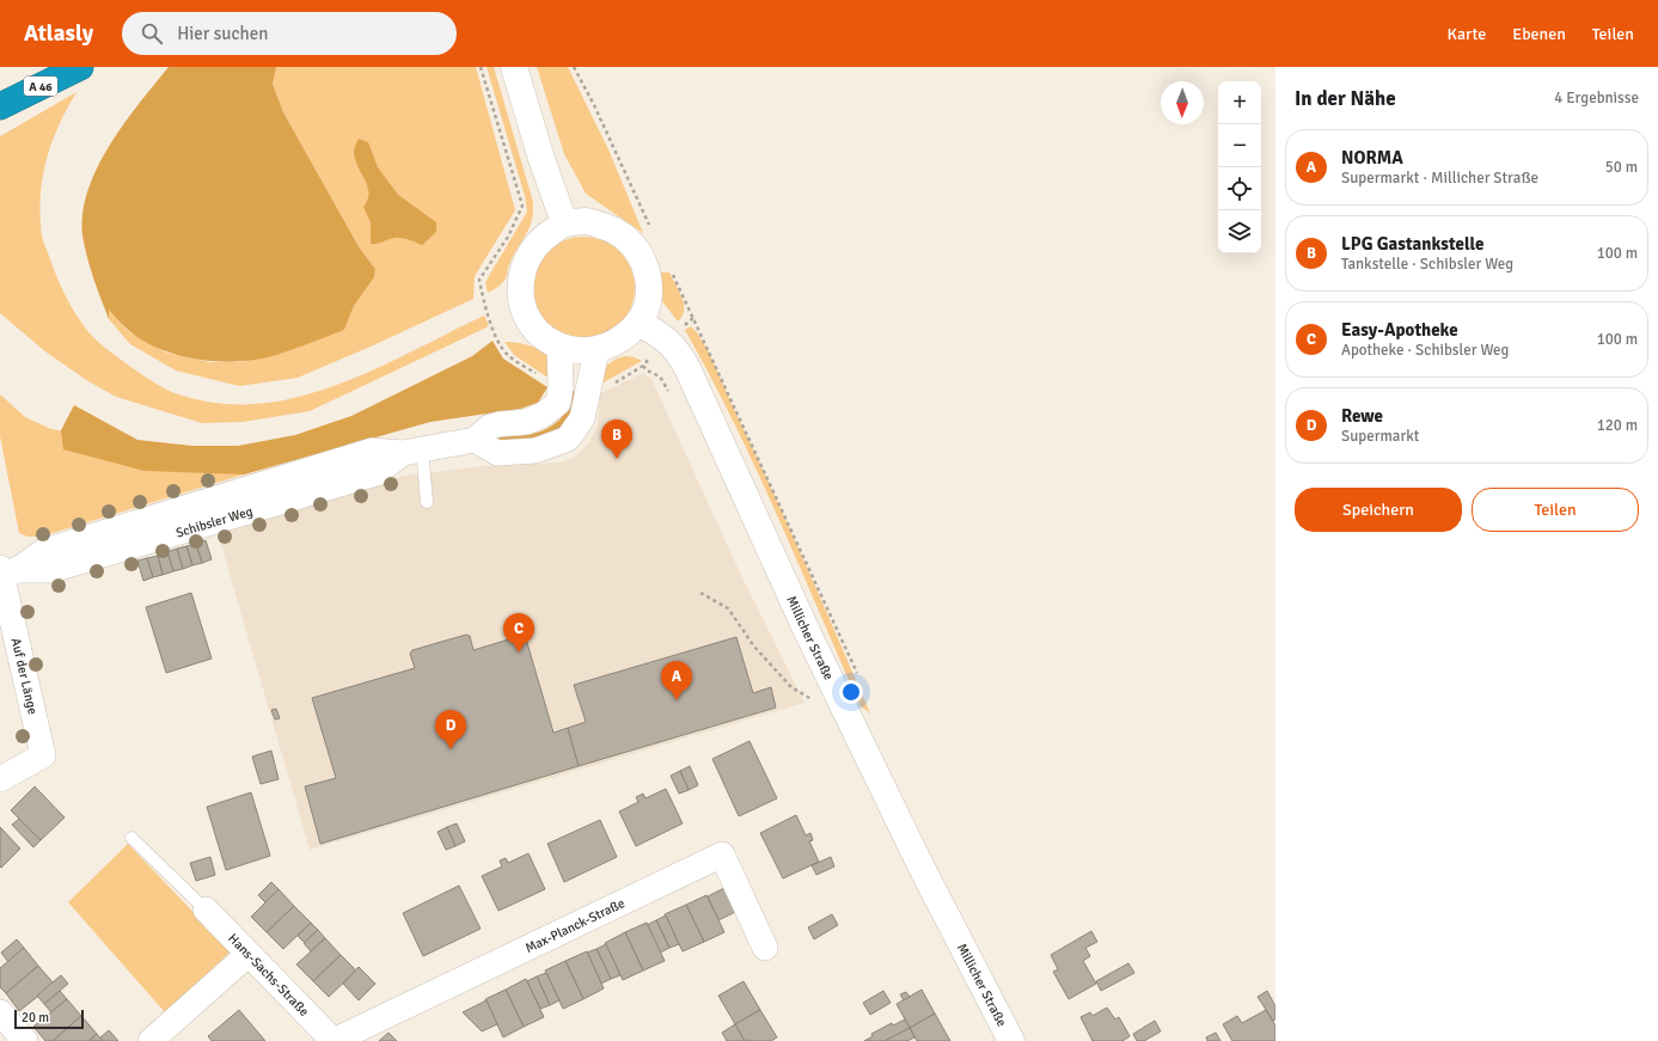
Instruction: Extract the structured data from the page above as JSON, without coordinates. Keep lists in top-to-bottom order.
{
  "streets": {
    "highway": ["A 46"],
    "main road": ["Millicher Straße"],
    "street": [
      "Schibsler Weg",
      "Auf der Länge",
      "Max-Planck-Straße",
      "Hans-Sachs-Straße"
    ]
  },
  "crossings": [
    ["Schibsler Weg", "Auf der Länge"],
    ["Max-Planck-Straße", "Hans-Sachs-Straße"]
  ],
  "scale_bar": "20 m",
  "north": "bottom",
  "page": {
    "header": "Atlasly",
    "search": "Hier suchen",
    "nav": ["Karte", "Ebenen", "Teilen"],
    "heading": ["In der Nähe", "4 Ergebnisse"],
    "map_buttons": ["+", "−"],
    "list": [
      {
        "mark": "A",
        "name": "NORMA",
        "note": "Supermarkt · Millicher Straße",
        "value": "50 m"
      },
      {
        "mark": "B",
        "name": "LPG Gastankstelle",
        "note": "Tankstelle · Schibsler Weg",
        "value": "100 m"
      },
      {
        "mark": "C",
        "name": "Easy-Apotheke",
        "note": "Apotheke · Schibsler Weg",
        "value": "100 m"
      },
      {
        "mark": "D",
        "name": "Rewe",
        "note": "Supermarkt",
        "value": "120 m"
      }
    ],
    "pins": [
      "B",
      "C",
      "A",
      "D"
    ],
    "buttons": ["Speichern", "Teilen"],
    "scale": "20 m"
  }
}
